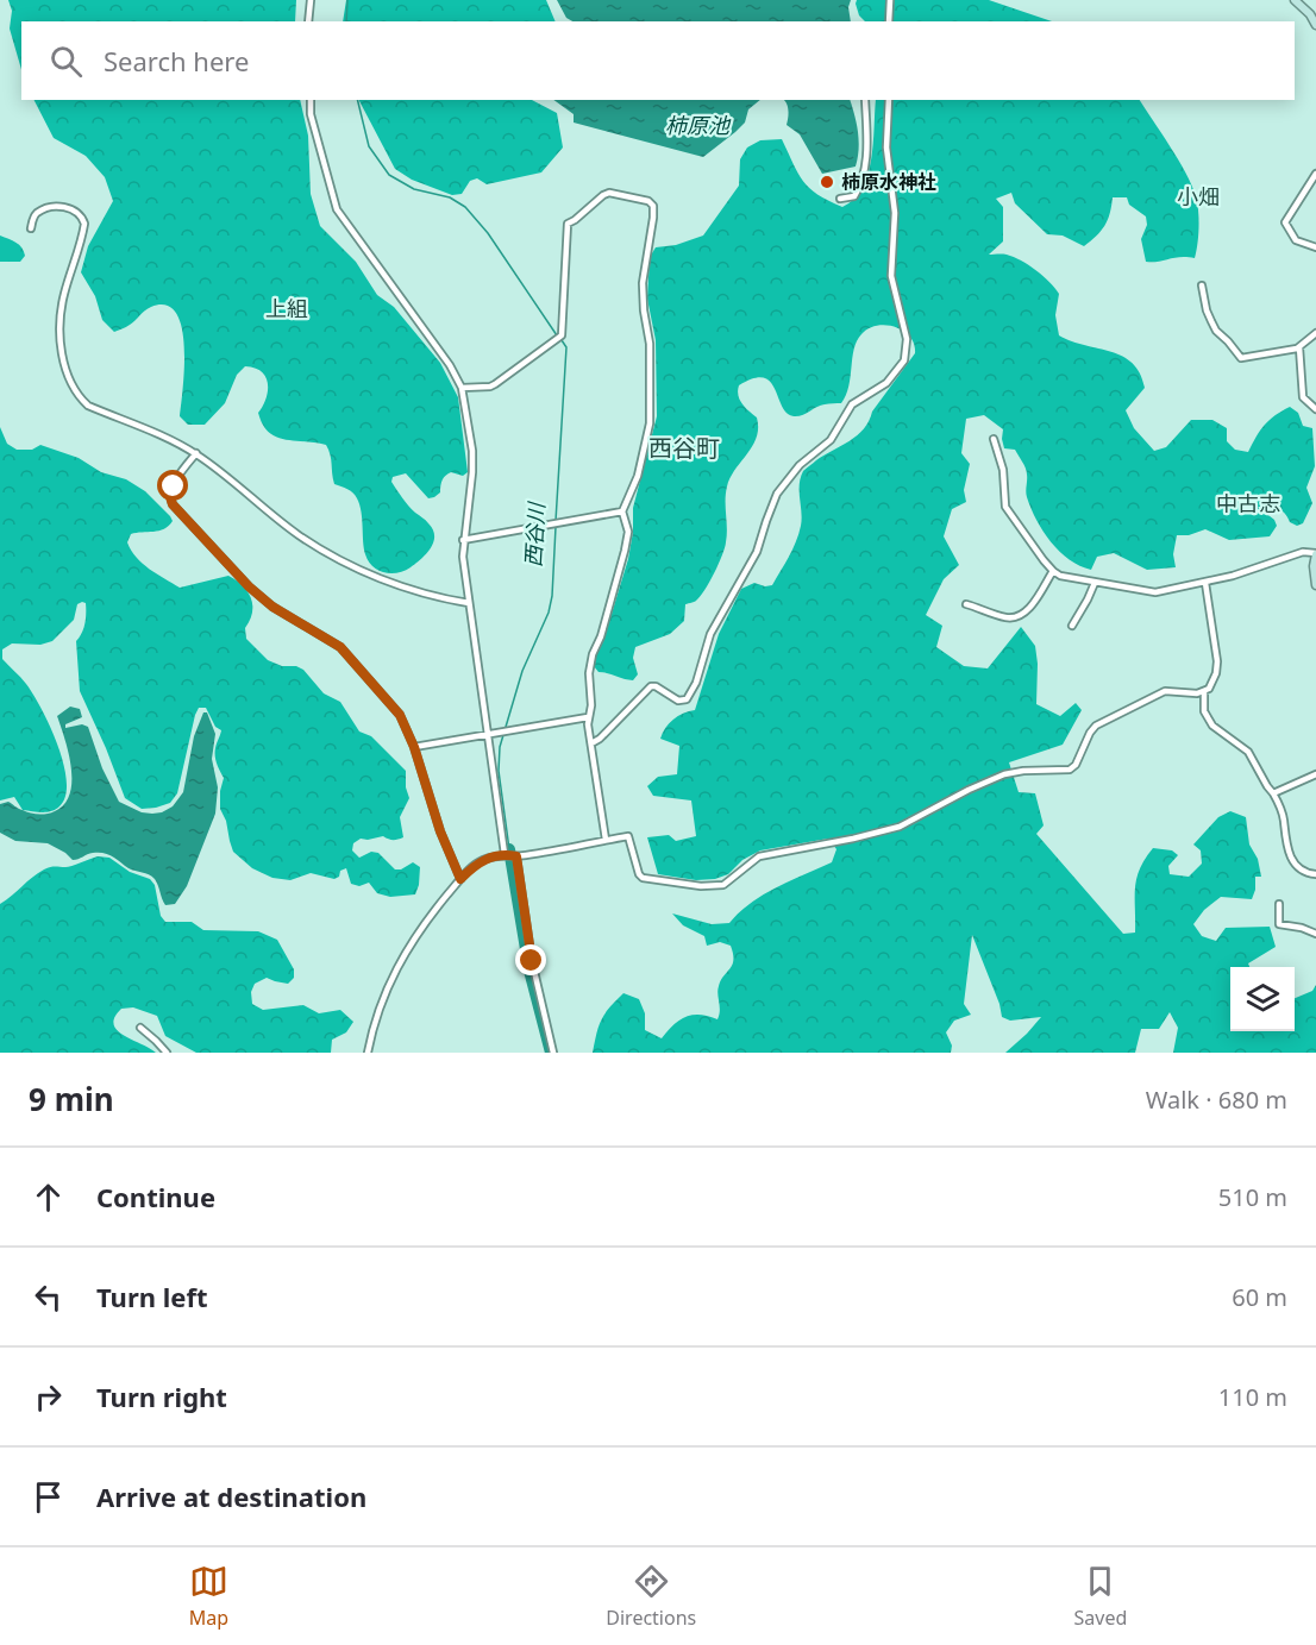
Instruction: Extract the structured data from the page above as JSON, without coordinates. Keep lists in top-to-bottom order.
{
  "districts": [
    "小畑",
    "上組",
    "西谷町",
    "中古志"
  ],
  "water": ["柿原池", "西谷川"],
  "places": ["柿原水神社"],
  "page": {
    "search": "Search here",
    "heading": ["9 min", "Walk · 680 m"],
    "list": [
      ["Continue", "510 m"],
      ["Turn left", "60 m"],
      ["Turn right", "110 m"],
      "Arrive at destination"
    ],
    "nav": ["Map", "Directions", "Saved"]
  }
}
